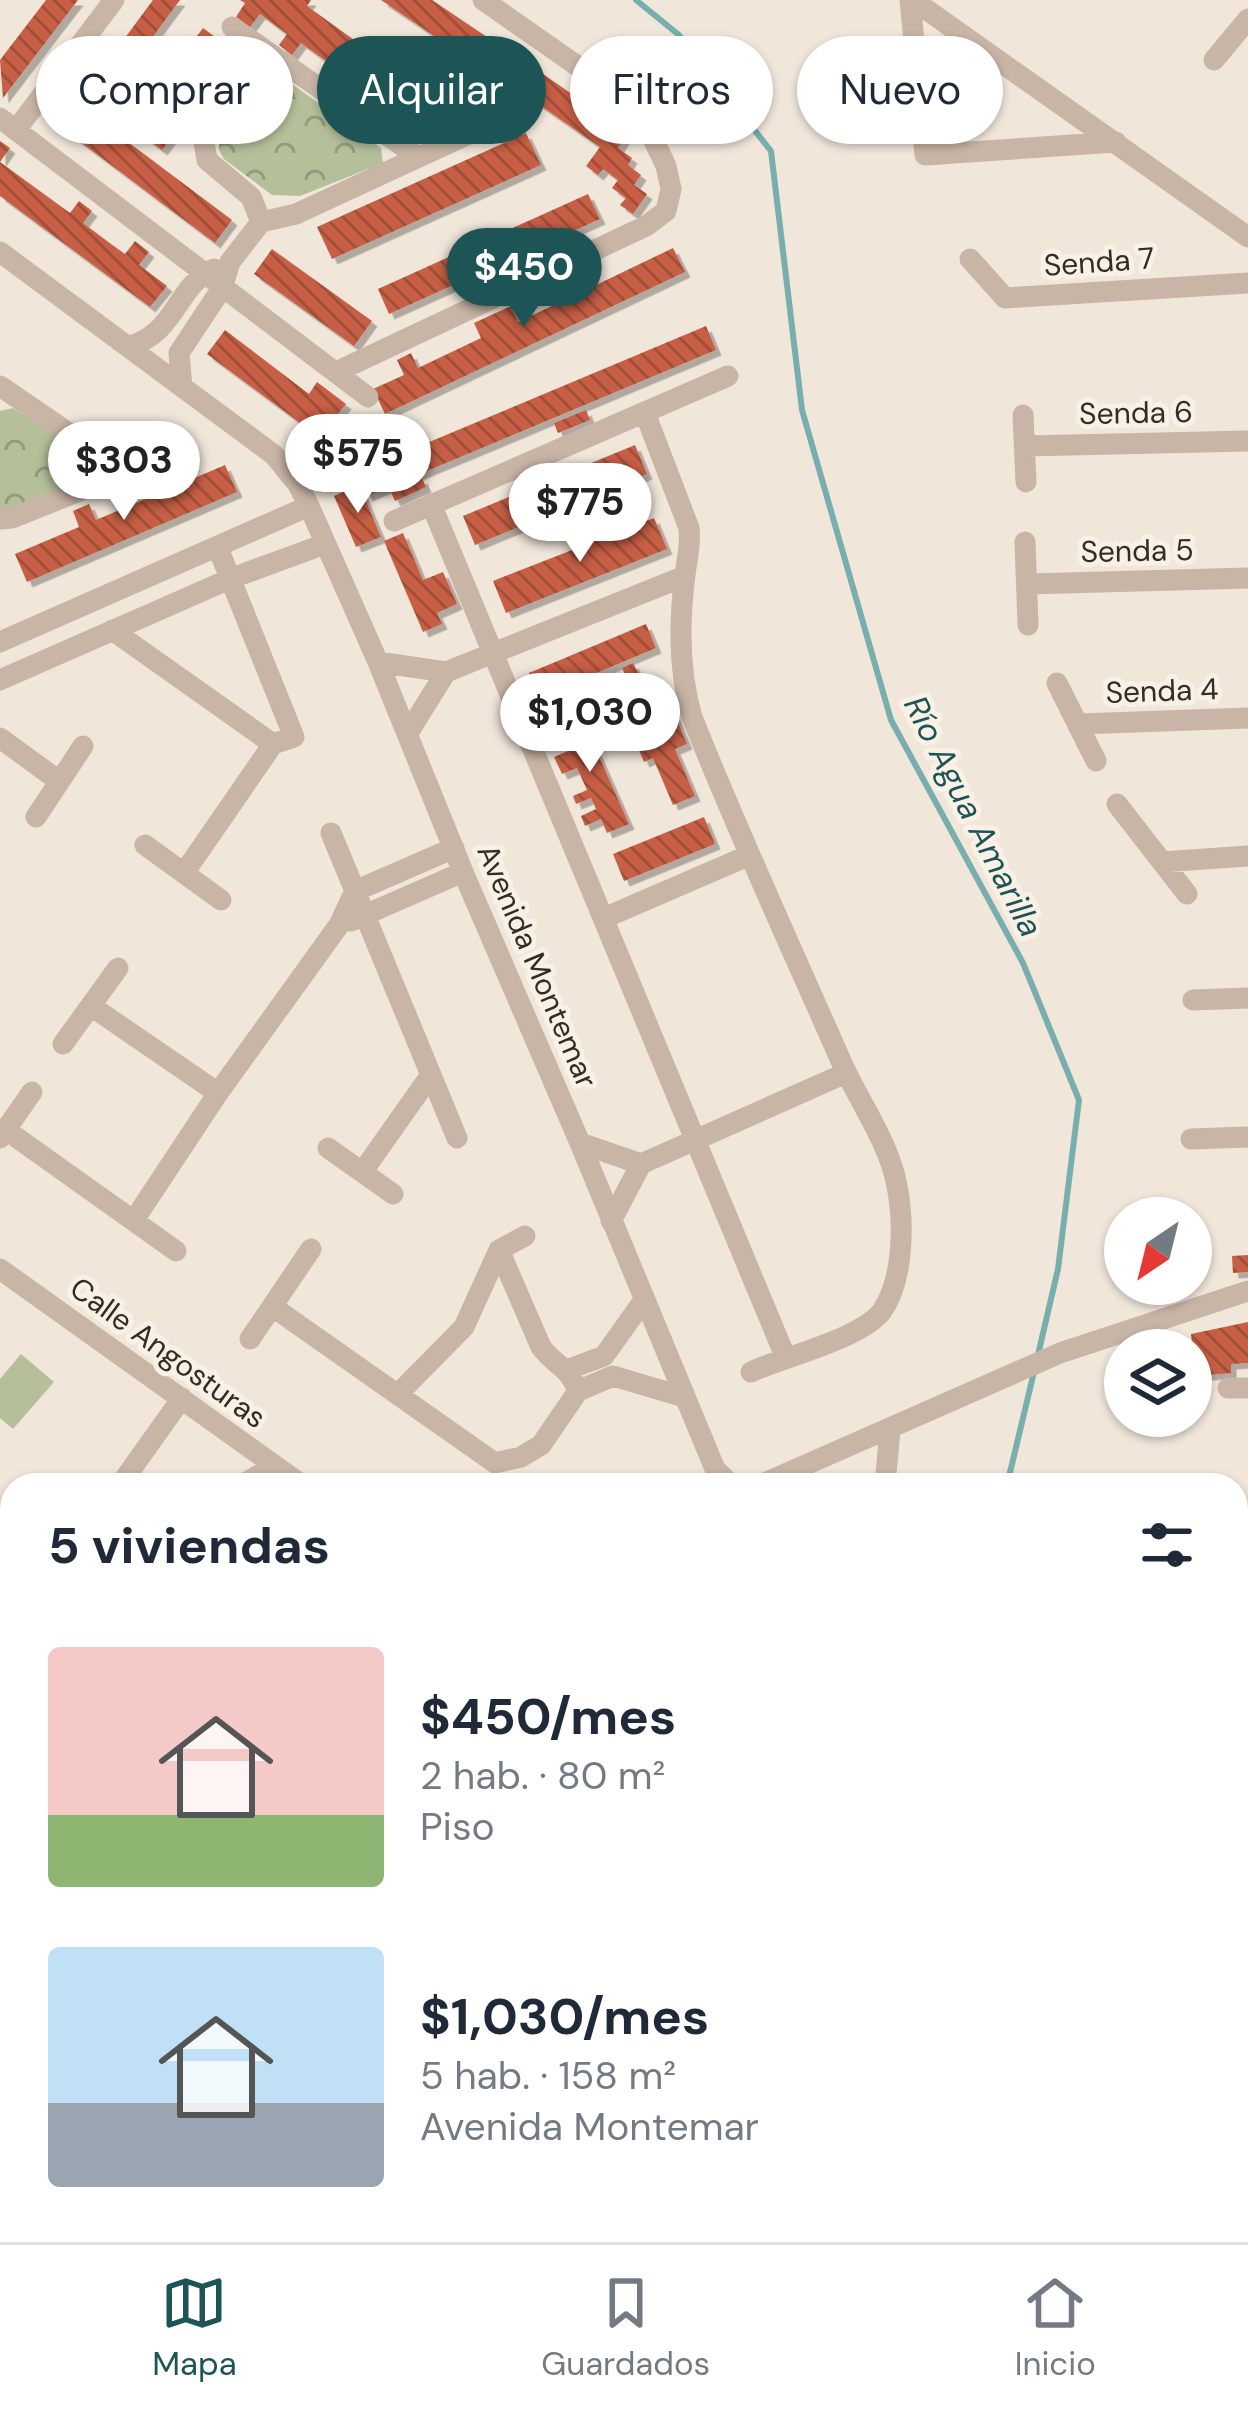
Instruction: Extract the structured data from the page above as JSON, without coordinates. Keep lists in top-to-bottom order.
{
  "streets": {
    "street": [
      "Senda 7",
      "Senda 6",
      "Senda 5",
      "Senda 4",
      "Avenida Montemar",
      "Calle Angosturas"
    ]
  },
  "water": ["Río Agua Amarilla"],
  "north": "bottom left",
  "page": {
    "chip": [
      "Comprar",
      "Alquilar",
      "Filtros",
      "Nuevo"
    ],
    "price": [
      "$450",
      "$575",
      "$303",
      "$775",
      "$1,030"
    ],
    "heading": "5 viviendas",
    "list": [
      {
        "name": "$450/mes",
        "note": "2 hab. · 80 m² · Piso"
      },
      {
        "name": "$1,030/mes",
        "note": "5 hab. · 158 m² · Avenida Montemar"
      }
    ],
    "tabs": ["Mapa", "Guardados", "Inicio"]
  }
}
